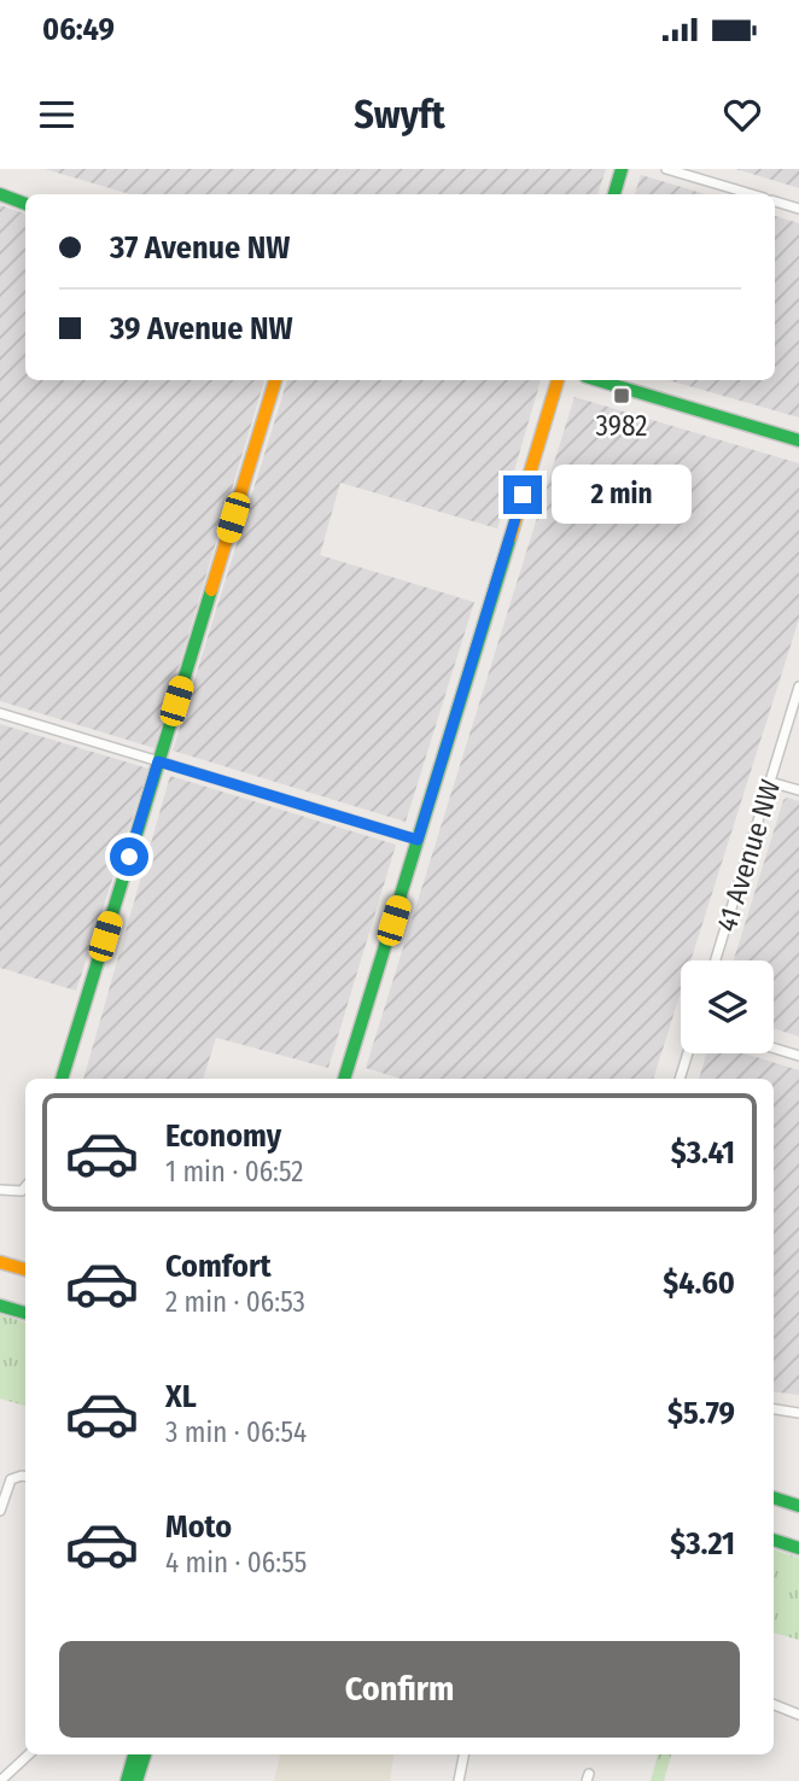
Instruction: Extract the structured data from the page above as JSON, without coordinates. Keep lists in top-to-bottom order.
{
  "streets": {
    "street": ["41 Avenue NW"]
  },
  "places": {
    "transit": ["3982"]
  },
  "page": {
    "status": "06:49",
    "header": "Swyft",
    "banner": ["37 Avenue NW", "39 Avenue NW"],
    "bubble": "2 min",
    "list": [
      {
        "name": "Economy",
        "note": "1 min · 06:52",
        "value": "$3.41"
      },
      {
        "name": "Comfort",
        "note": "2 min · 06:53",
        "value": "$4.60"
      },
      {
        "name": "XL",
        "note": "3 min · 06:54",
        "value": "$5.79"
      },
      {
        "name": "Moto",
        "note": "4 min · 06:55",
        "value": "$3.21"
      }
    ],
    "buttons": "Confirm"
  }
}
